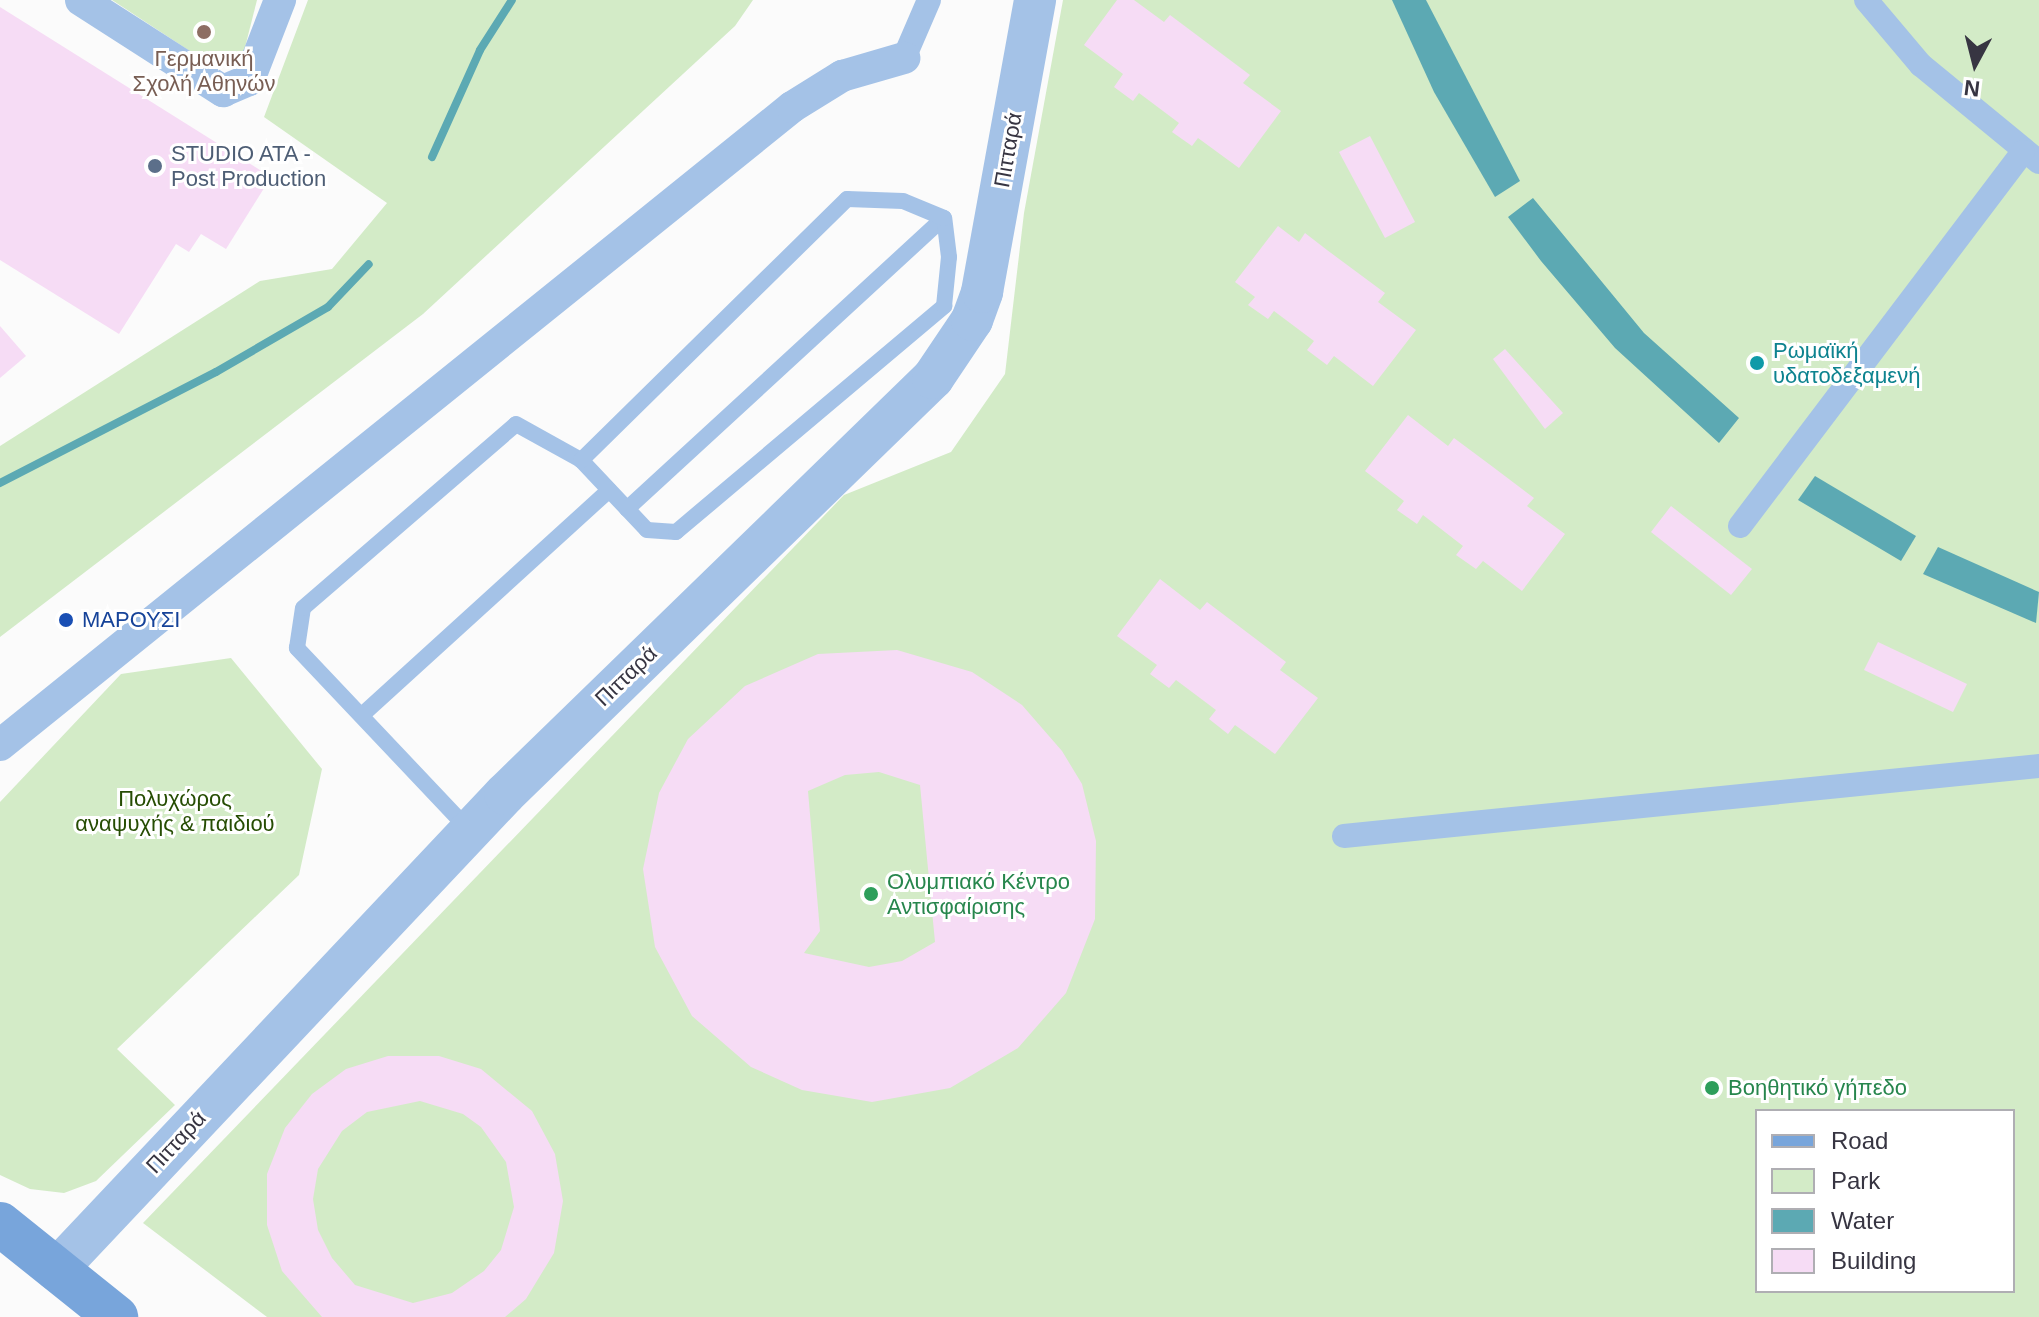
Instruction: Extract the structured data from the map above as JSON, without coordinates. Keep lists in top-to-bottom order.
{
  "streets": {
    "street": ["Πιτταρά"]
  },
  "parks": ["Πολυχώρος αναψυχής & παιδιού"],
  "places": [
    "Γερμανική Σχολή Αθηνών",
    "STUDIO ATA - Post Production",
    "Ρωμαϊκή υδατοδεξαμενή",
    "ΜΑΡΟΥΣΙ",
    "Ολυμπιακό Κέντρο Αντισφαίρισης",
    "Βοηθητικό γήπεδο"
  ],
  "legend": [
    "Road",
    "Park",
    "Water",
    "Building"
  ],
  "north": "bottom"
}
